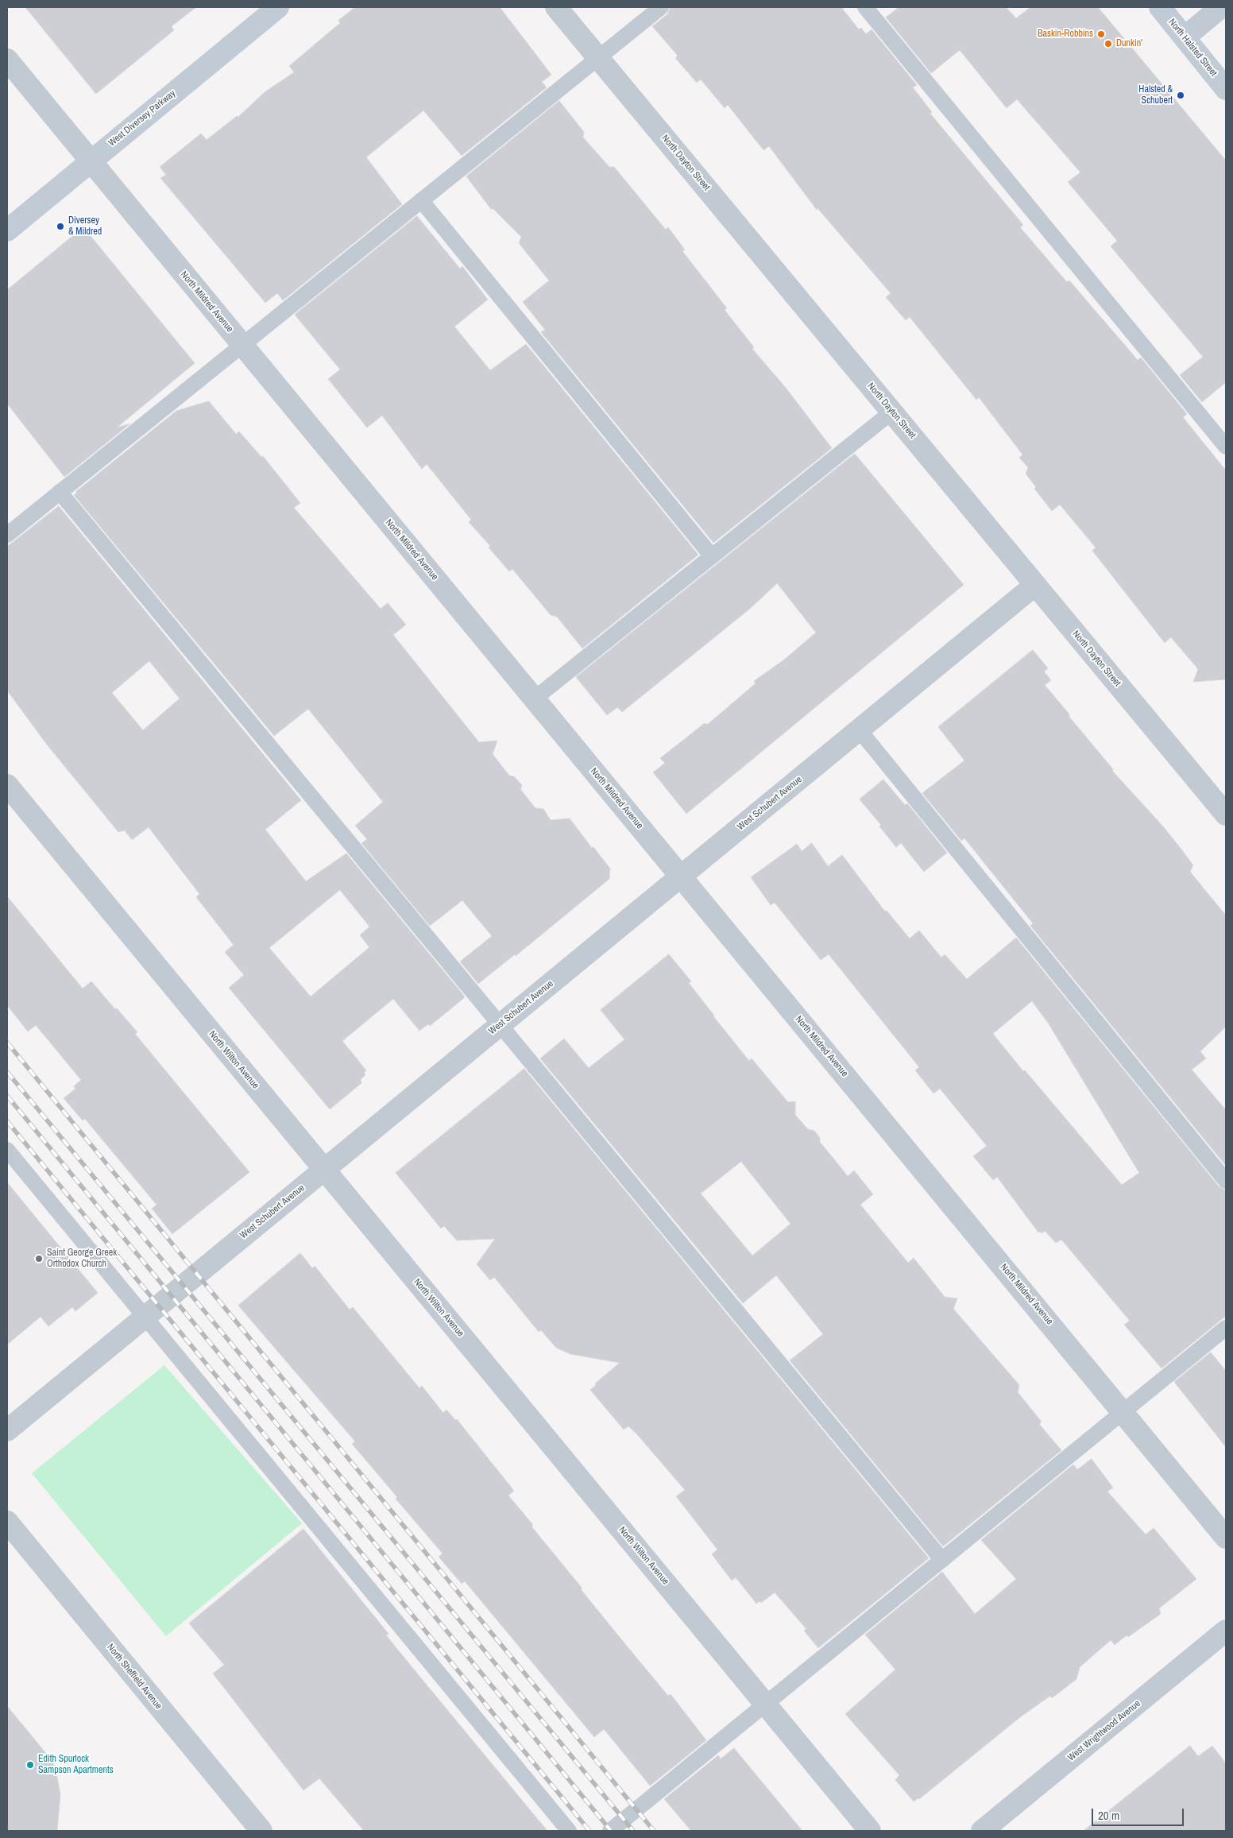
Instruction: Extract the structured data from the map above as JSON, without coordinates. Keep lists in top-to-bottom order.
{
  "streets": {
    "main road": ["North Halsted Street", "West Diversey Parkway"],
    "street": [
      "North Dayton Street",
      "North Mildred Avenue",
      "West Schubert Avenue",
      "North Wilton Avenue",
      "North Sheffield Avenue",
      "West Wrightwood Avenue"
    ]
  },
  "crossings": [
    ["West Diversey Parkway", "North Mildred Avenue"],
    ["North Dayton Street", "West Schubert Avenue"],
    ["North Mildred Avenue", "West Schubert Avenue"],
    ["West Schubert Avenue", "North Wilton Avenue"]
  ],
  "places": [
    "Baskin-Robbins",
    "Dunkin'",
    "Halsted & Schubert",
    "Diversey & Mildred",
    "Saint George Greek Orthodox Church",
    "Edith Spurlock Sampson Apartments"
  ],
  "scale_bar": "20 m"
}
